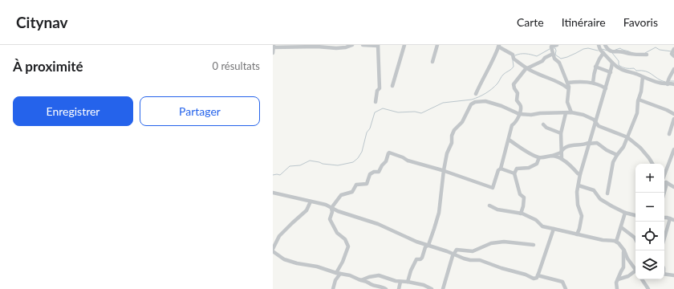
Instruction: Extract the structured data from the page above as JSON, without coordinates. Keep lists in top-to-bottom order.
{
  "page": {
    "header": "Citynav",
    "nav": ["Carte", "Itinéraire", "Favoris"],
    "heading": ["À proximité", "0 résultats"],
    "buttons": ["Enregistrer", "Partager"],
    "map_buttons": ["+", "−"]
  }
}
